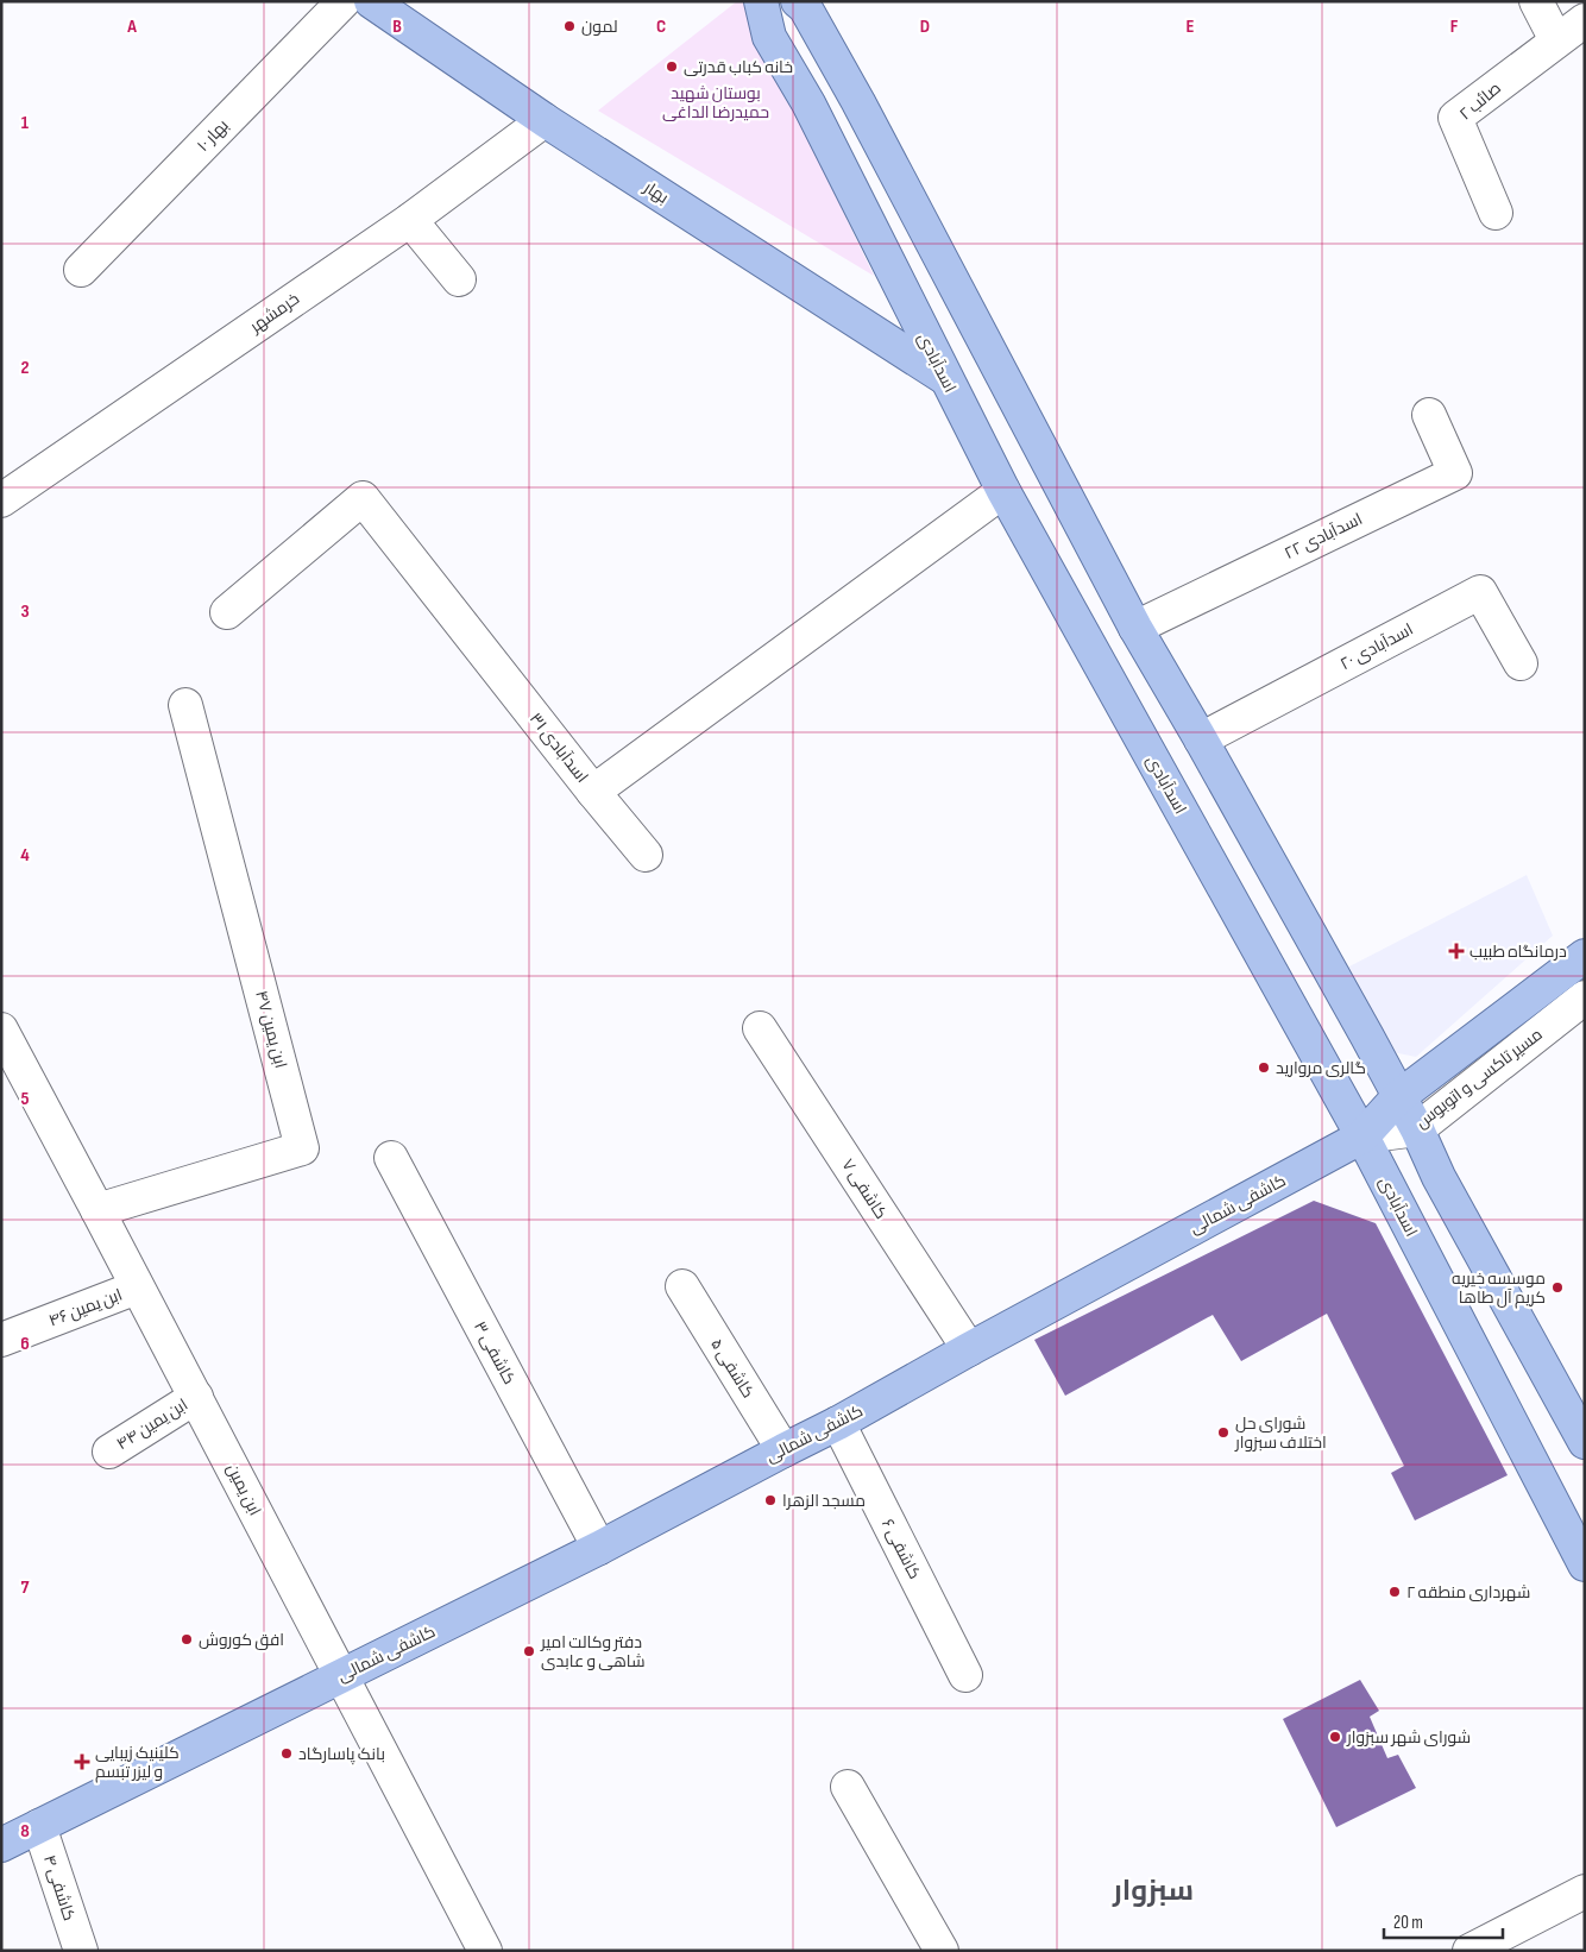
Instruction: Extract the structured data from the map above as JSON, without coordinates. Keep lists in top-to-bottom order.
{
  "streets": {
    "main road": ["بهار", "اسدآبادی", "کاشفی شمالی"],
    "street": [
      "صائب ۲",
      "بهار ۱۰",
      "خرمشهر",
      "اسدآبادی ۲۲",
      "اسدآبادی ۲۰",
      "اسدآبادی ۳۱",
      "ابن یمین ۴۷",
      "مسیر تاکسی و اتوبوس",
      "کاشفی ۷",
      "ابن یمین ۴۶",
      "کاشفی ۳",
      "کاشفی ۵",
      "ابن یمین ۴۴",
      "ابن یمین",
      "کاشفی ۶",
      "کاشفی ۴"
    ]
  },
  "crossings": [
    ["بهار", "خرمشهر"],
    ["بهار", "اسدآبادی"],
    ["اسدآبادی", "اسدآبادی ۳۱"],
    ["اسدآبادی", "مسیر تاکسی و اتوبوس"],
    ["اسدآبادی", "کاشفی شمالی"],
    ["ابن یمین ۴۷", "ابن یمین"],
    ["مسیر تاکسی و اتوبوس", "کاشفی شمالی"],
    ["کاشفی ۷", "کاشفی شمالی"],
    ["کاشفی شمالی", "کاشفی ۳"],
    ["کاشفی شمالی", "کاشفی ۵"],
    ["کاشفی شمالی", "ابن یمین"],
    ["کاشفی شمالی", "کاشفی ۶"],
    ["کاشفی شمالی", "کاشفی ۴"],
    ["ابن یمین ۴۶", "ابن یمین"],
    ["ابن یمین ۴۴", "ابن یمین"]
  ],
  "districts": ["سبزوار"],
  "parks": ["بوستان شهید حمیدرضا الداغی"],
  "places": {
    "other": [
      "لمون",
      "خانه کباب قدرتی",
      "گالری مروارید",
      "موسسه خیریه کریم آل طاها",
      "شورای حل اختلاف سبزوار",
      "مسجد الزهرا",
      "شهرداری منطقه ۲",
      "افق کوروش",
      "دفتر وکالت امیر شاهی و عابدی",
      "شورای شهر سبزوار",
      "بانک پاسارگاد"
    ],
    "health": ["درمانگاه طبیب", "کلینیک زیبایی و لیزر تبسم"]
  },
  "scale_bar": "20 m",
  "grid": {
    "columns": [
      "A",
      "B",
      "C",
      "D",
      "E",
      "F"
    ],
    "rows": [
      "1",
      "2",
      "3",
      "4",
      "5",
      "6",
      "7",
      "8"
    ]
  }
}
